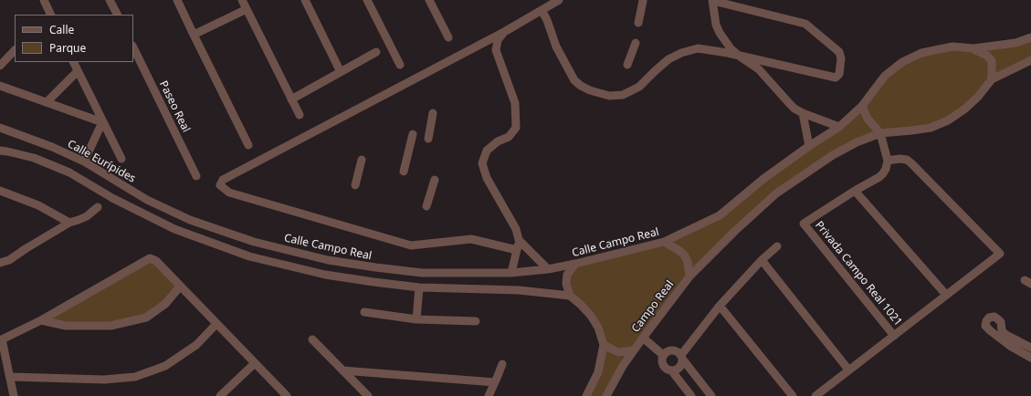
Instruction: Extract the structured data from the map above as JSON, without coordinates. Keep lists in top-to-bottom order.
{
  "streets": {
    "street": [
      "Paseo Real",
      "Calle Eurípides",
      "Calle Campo Real",
      "Privada Campo Real 1021",
      "Campo Real"
    ]
  },
  "crossings": [
    ["Calle Eurípides", "Calle Campo Real"]
  ],
  "legend": ["Calle", "Parque"]
}
